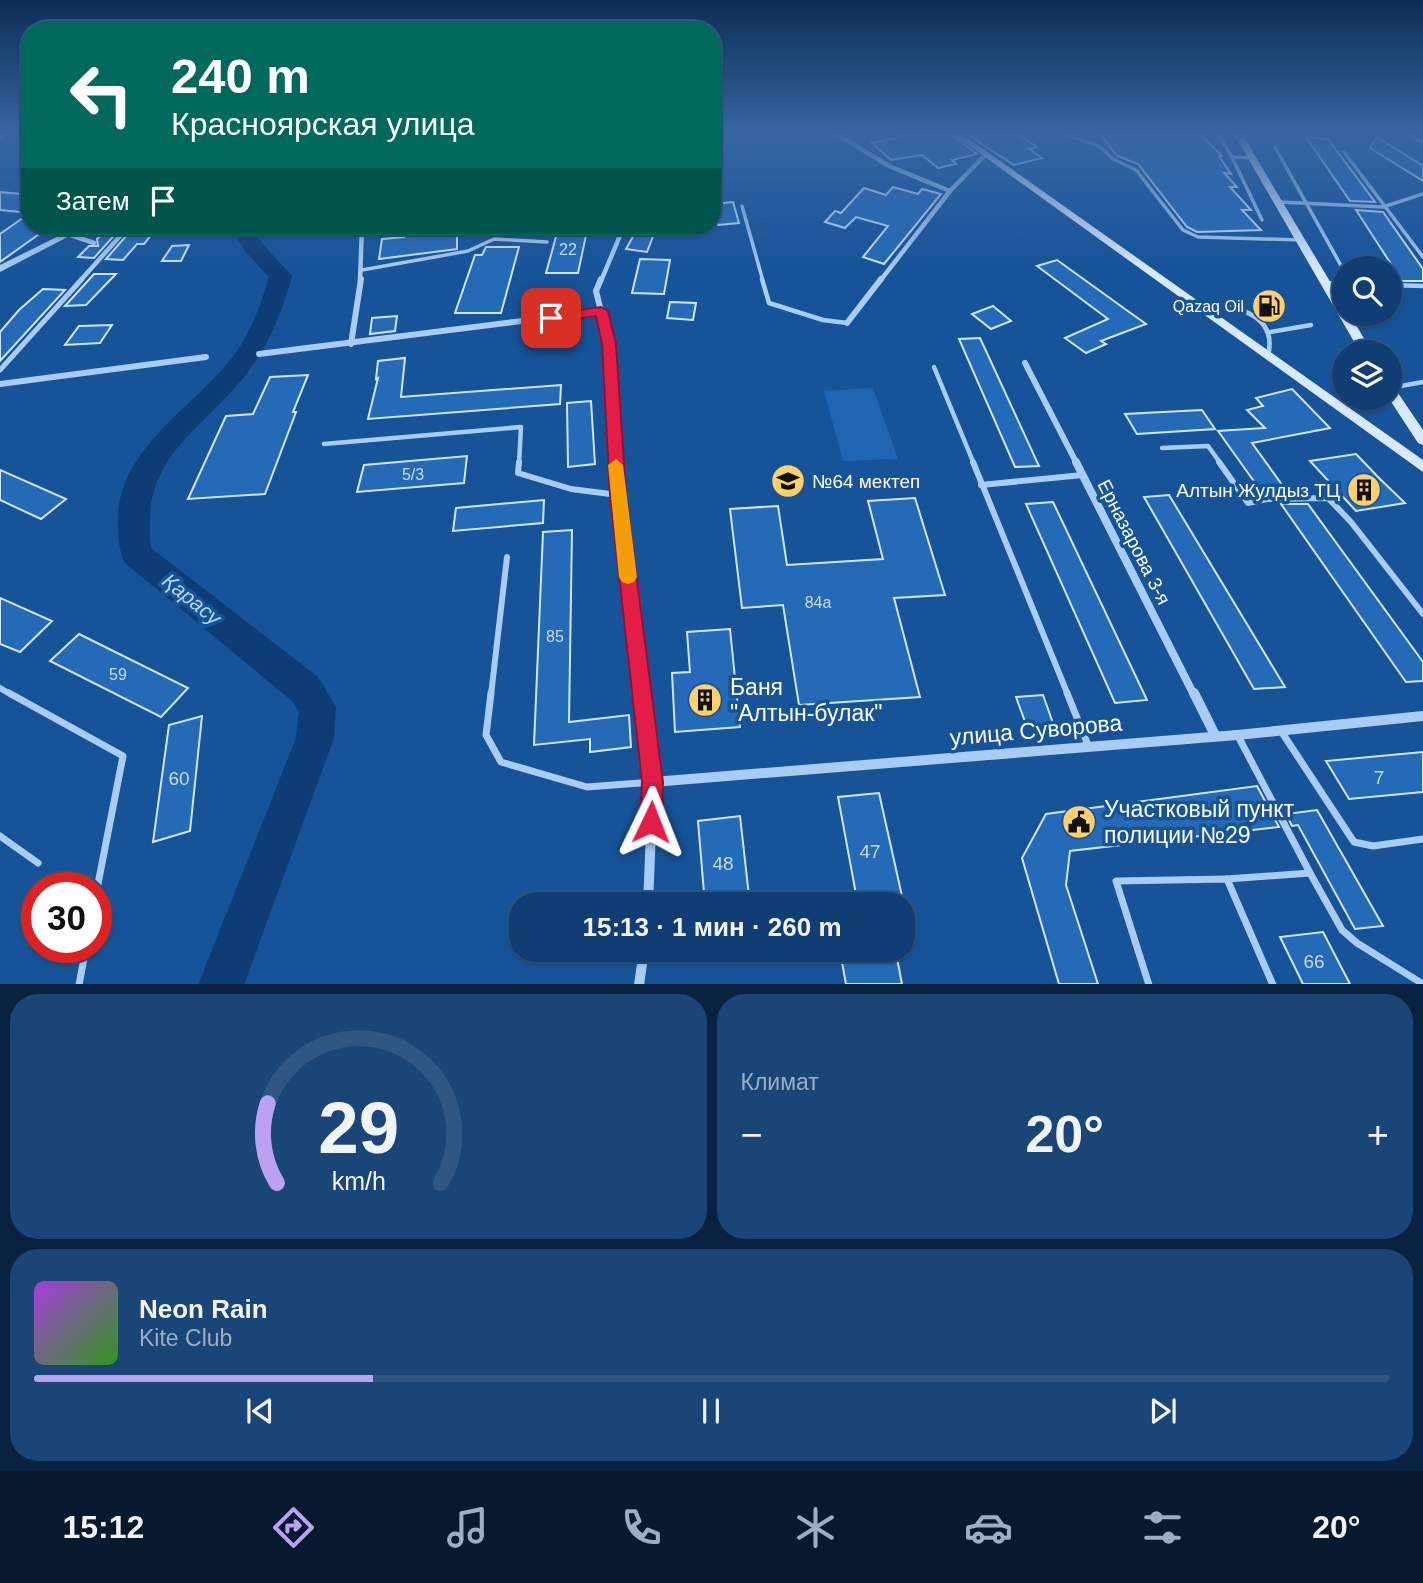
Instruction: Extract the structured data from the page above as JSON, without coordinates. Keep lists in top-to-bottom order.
{
  "streets": {
    "street": ["Ерназарова 3-я", "улица Суворова"]
  },
  "crossings": [
    ["Ерназарова 3-я", "улица Суворова"]
  ],
  "water": ["Қарасу"],
  "places": {
    "fuel station": ["Qazaq Oil"],
    "school or university": ["№64 мектеп"],
    "building": ["Алтын Жулдыз ТЦ", "Баня \"Алтын-булак\""],
    "public building": ["Участковый пункт полиции №29"]
  },
  "house_numbers": [
    "22",
    "5/3",
    "84а",
    "85",
    "59",
    "7",
    "60",
    "47",
    "48",
    "66"
  ],
  "page": {
    "turn": ["240 m", "Красноярская улица"],
    "then": "Затем",
    "limit": "30",
    "trip": "15:13 · 1 мин · 260 m",
    "tile": "Климат",
    "heat": ["−", "20°", "+"],
    "song": ["Neon Rain", "Kite Club"],
    "tabs": ["15:12", "20°"],
    "gauge": ["29", "km/h"]
  }
}
